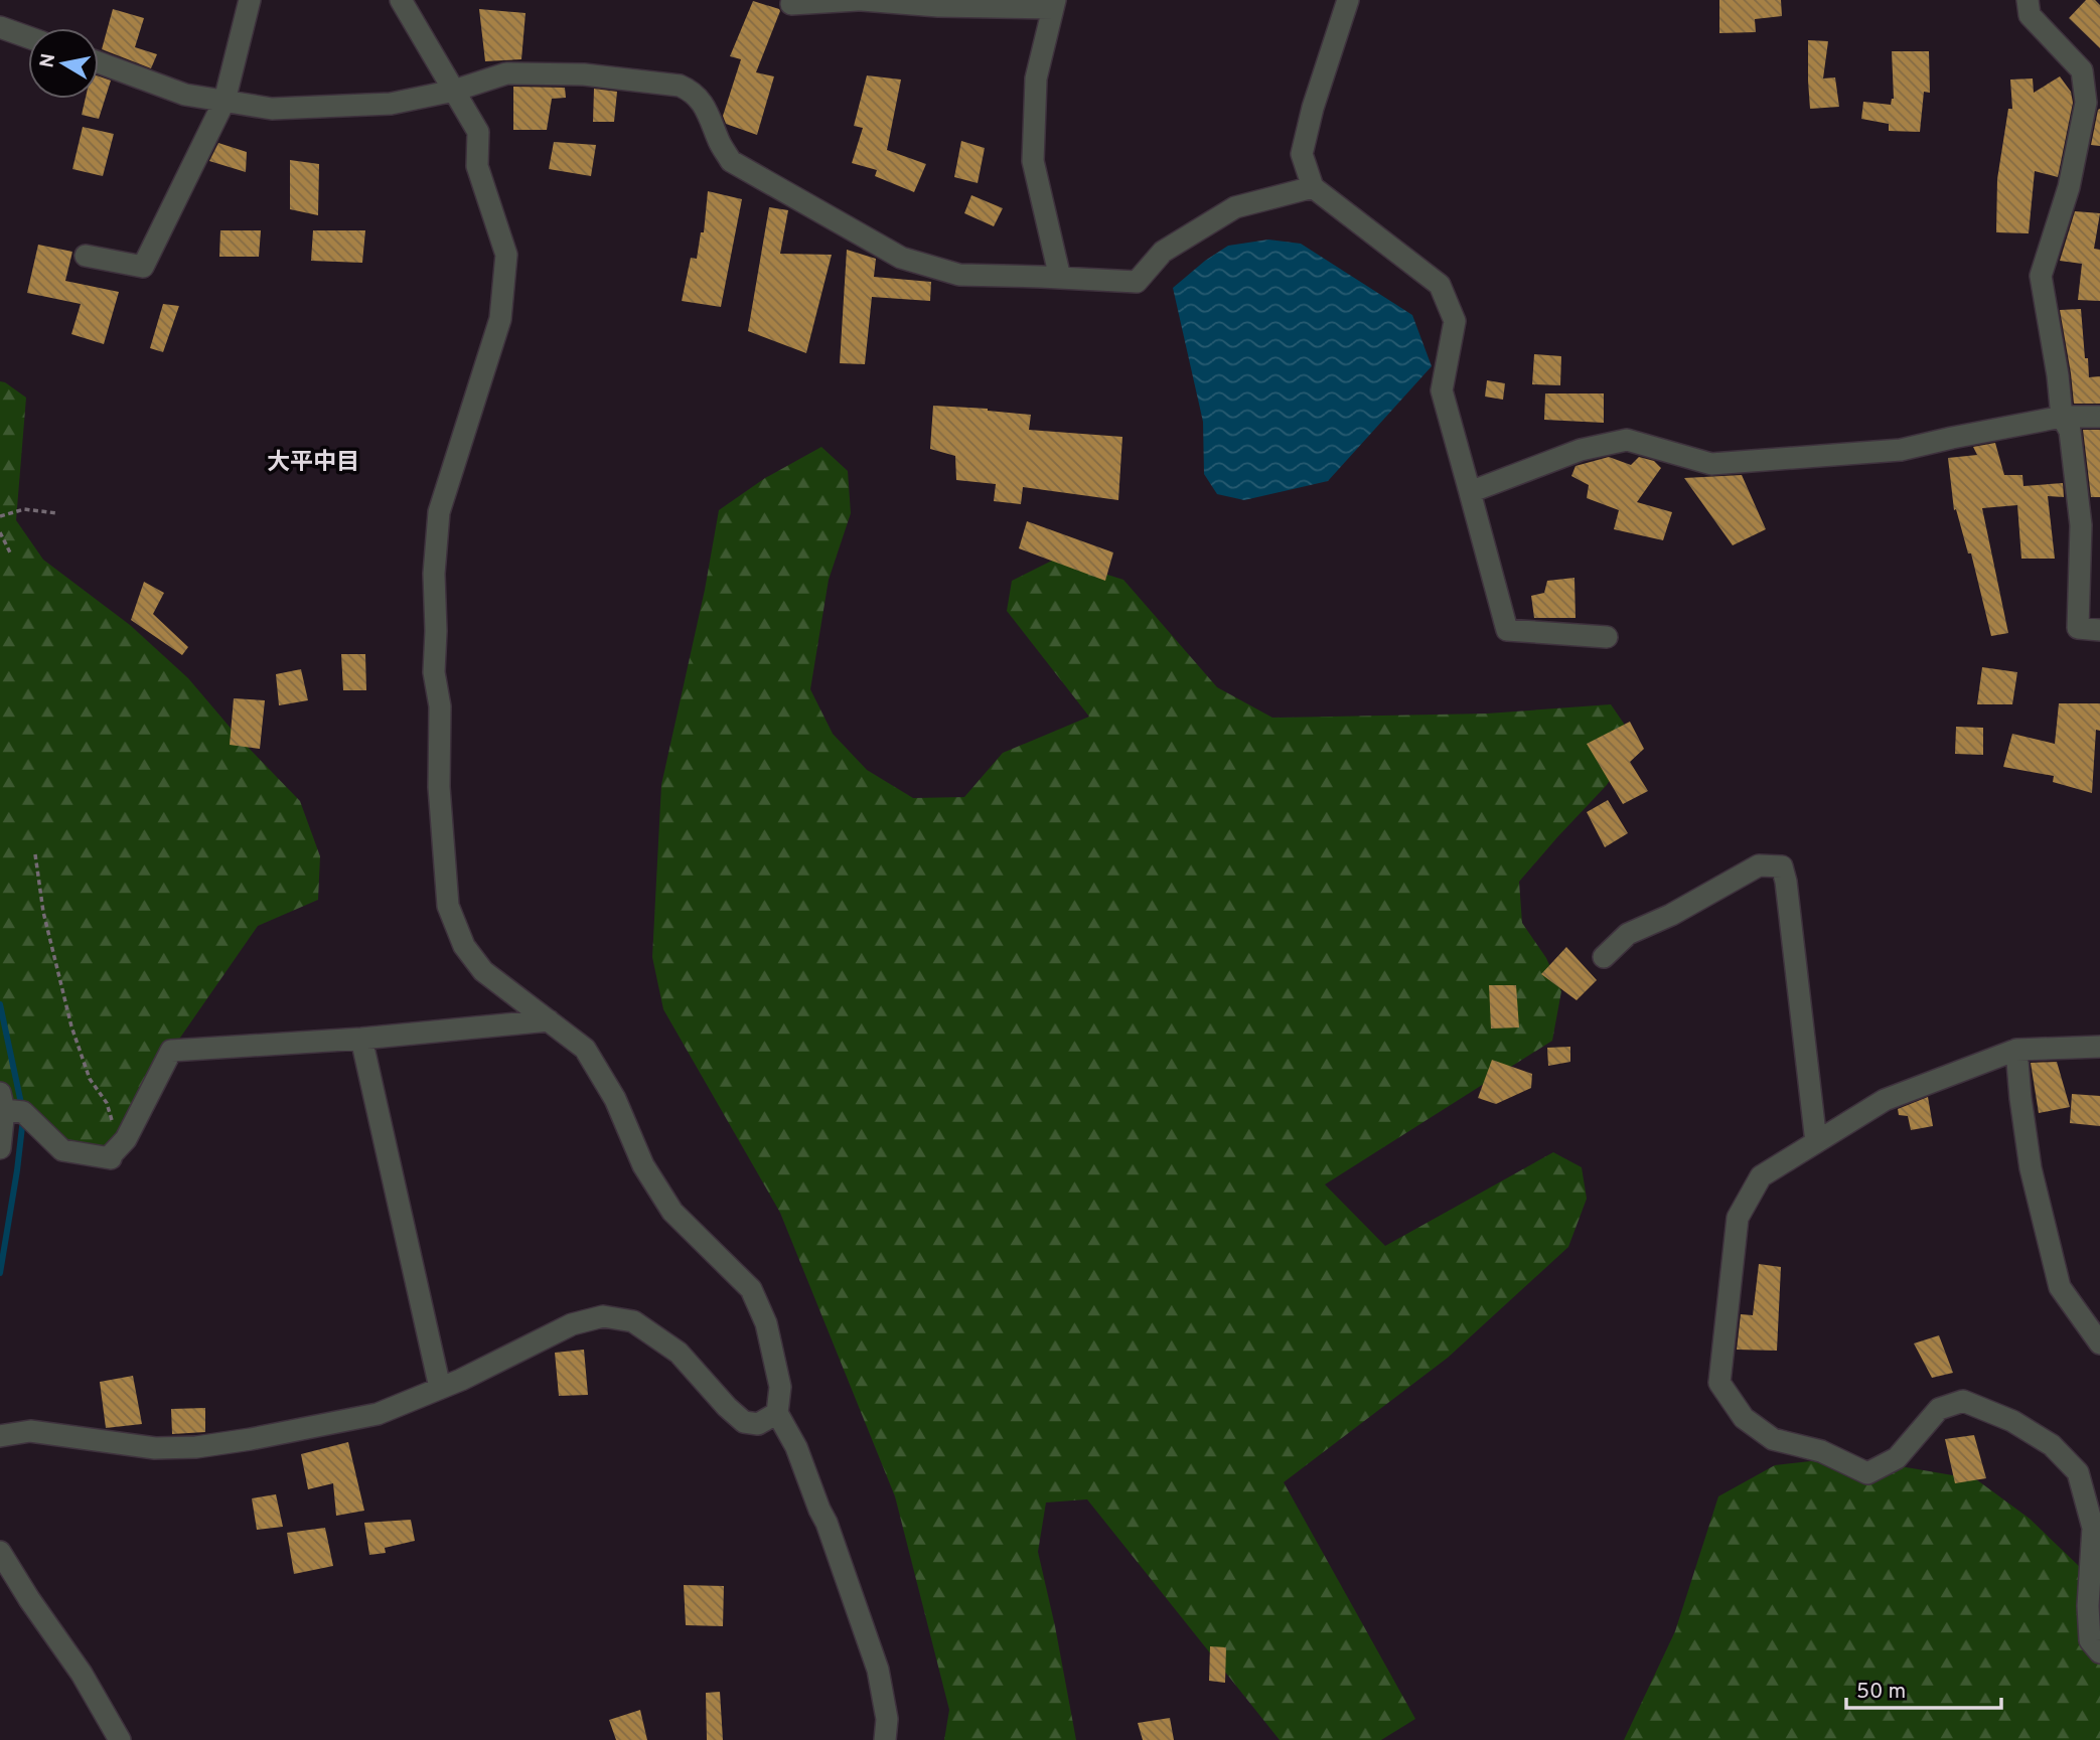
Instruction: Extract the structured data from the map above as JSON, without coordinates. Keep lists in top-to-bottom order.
{
  "districts": ["大平中目"],
  "scale_bar": "50 m",
  "north": "left"
}
